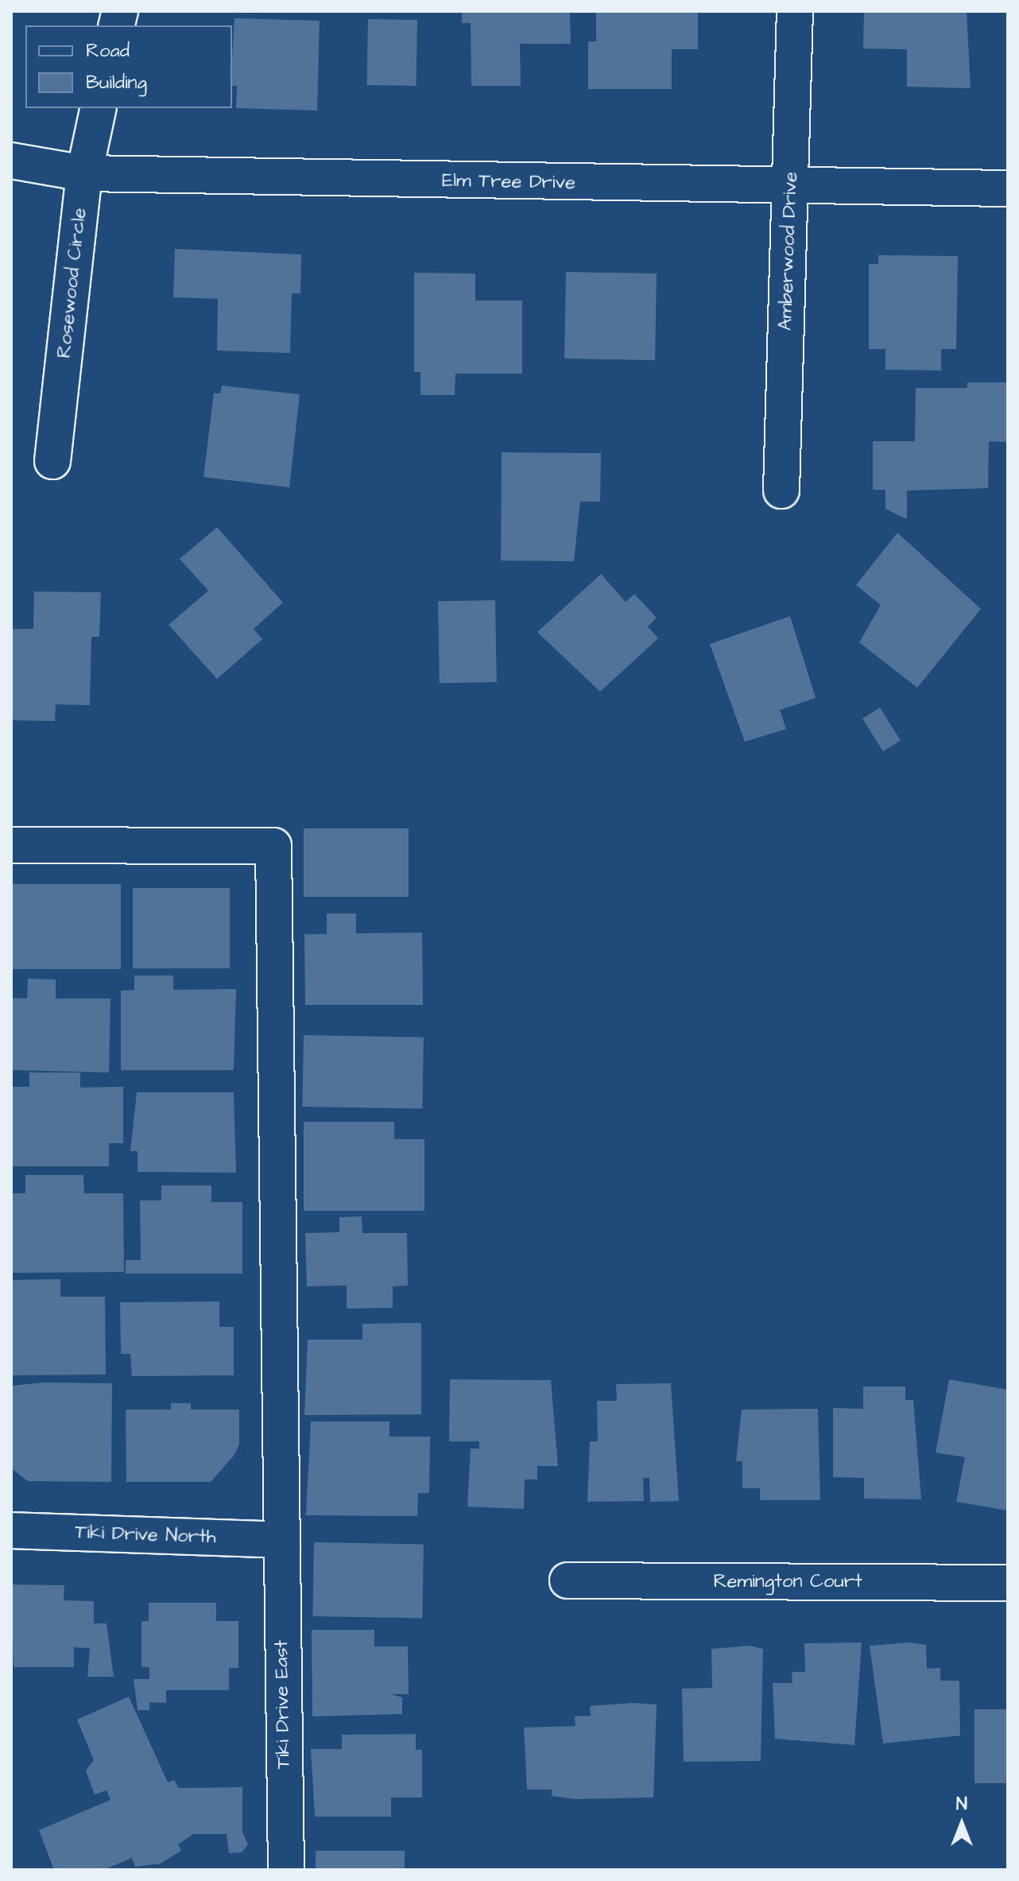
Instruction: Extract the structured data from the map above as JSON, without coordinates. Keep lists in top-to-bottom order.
{
  "streets": {
    "street": [
      "Elm Tree Drive",
      "Amberwood Drive",
      "Rosewood Circle",
      "Tiki Drive North",
      "Remington Court",
      "Tiki Drive East"
    ]
  },
  "crossings": [
    ["Elm Tree Drive", "Amberwood Drive"],
    ["Elm Tree Drive", "Rosewood Circle"],
    ["Tiki Drive North", "Tiki Drive East"]
  ],
  "legend": ["Road", "Building"],
  "north": "top"
}
